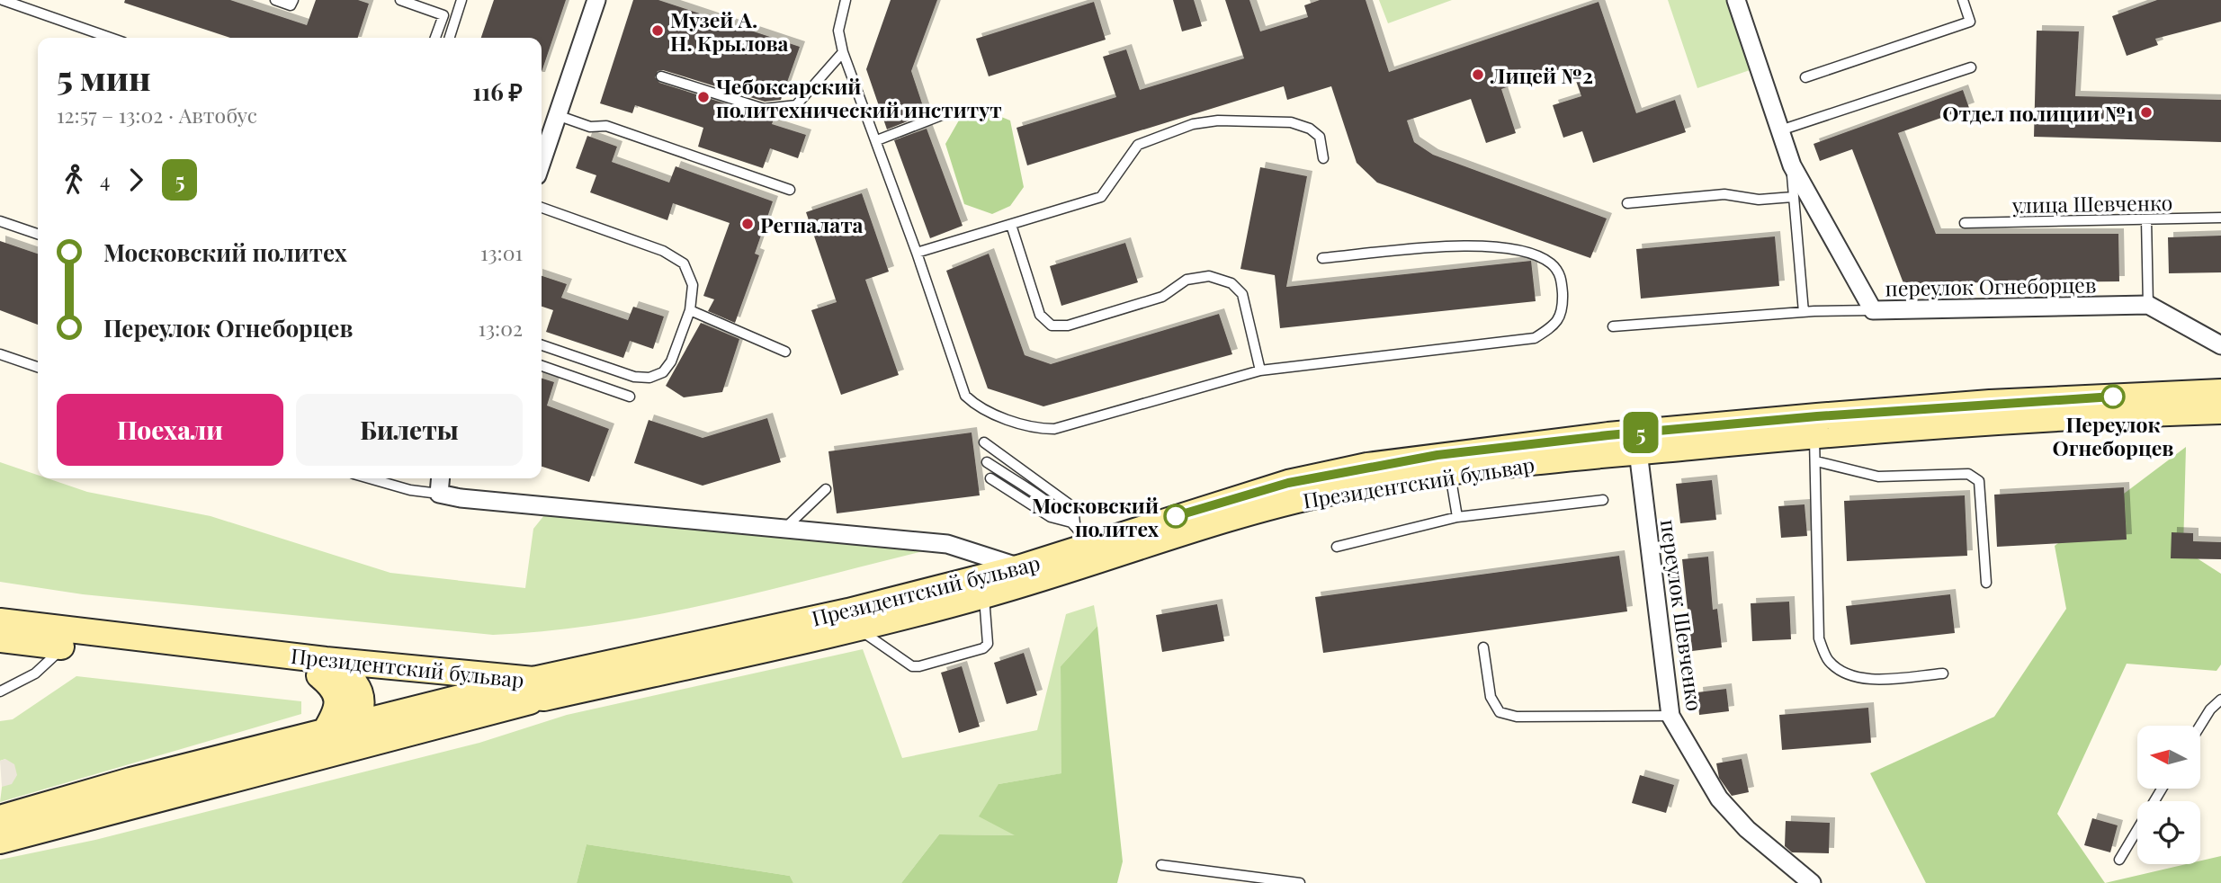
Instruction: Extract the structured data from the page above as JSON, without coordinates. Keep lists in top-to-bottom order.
{
  "streets": {
    "main road": ["Президентский бульвар"],
    "street": ["переулок Огнеборцев", "переулок Шевченко"],
    "lane": ["улица Шевченко"]
  },
  "crossings": [
    ["Президентский бульвар", "переулок Шевченко"]
  ],
  "places": [
    "Музей А. Н. Крылова",
    "Лицей №2",
    "Чебоксарский политехнический институт",
    "Отдел полиции №1",
    "Регпалата",
    "Переулок Огнеборцев",
    "Московский политех"
  ],
  "lines": ["bus line 5"],
  "north": "left",
  "page": {
    "on_map": "5",
    "heading": ["5 мин", "12:57 – 13:02 · Автобус", "116 ₽"],
    "legs": ["4", "5"],
    "list": [
      {
        "name": "Московский политех",
        "value": "13:01"
      },
      {
        "name": "Переулок Огнеборцев",
        "value": "13:02"
      }
    ],
    "buttons": ["Поехали", "Билеты"]
  }
}
